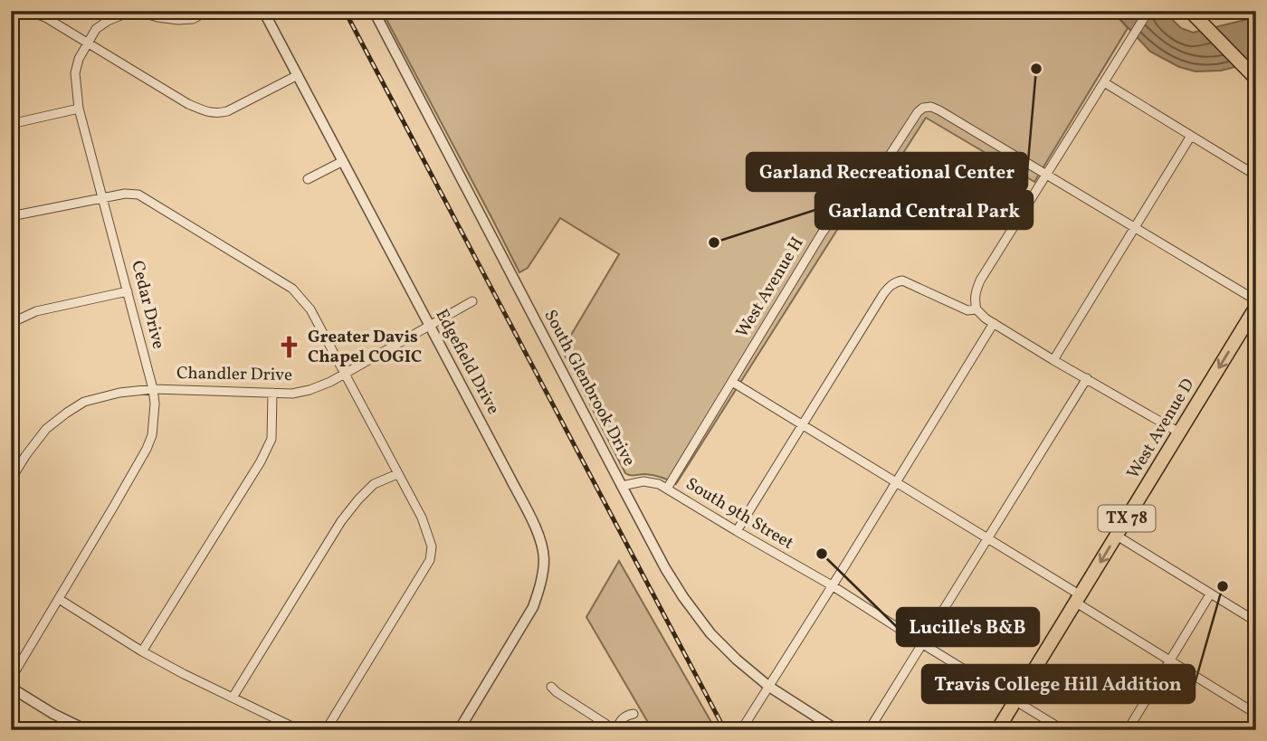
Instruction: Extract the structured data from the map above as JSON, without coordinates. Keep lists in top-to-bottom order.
{
  "streets": {
    "main road": ["West Avenue D", "TX 78"],
    "street": [
      "West Avenue H",
      "Cedar Drive",
      "Edgefield Drive",
      "Chandler Drive",
      "South Glenbrook Drive",
      "South 9th Street"
    ]
  },
  "crossings": [
    ["West Avenue H", "South 9th Street"],
    ["Cedar Drive", "Chandler Drive"],
    ["Edgefield Drive", "Chandler Drive"],
    ["South Glenbrook Drive", "South 9th Street"],
    ["West Avenue D", "South 9th Street"]
  ],
  "one_way": ["West Avenue D"],
  "places": {
    "other": [
      "Garland Recreational Center",
      "Garland Central Park",
      "Lucille's B&B",
      "Travis College Hill Addition"
    ],
    "church": ["Greater Davis Chapel COGIC"]
  }
}
